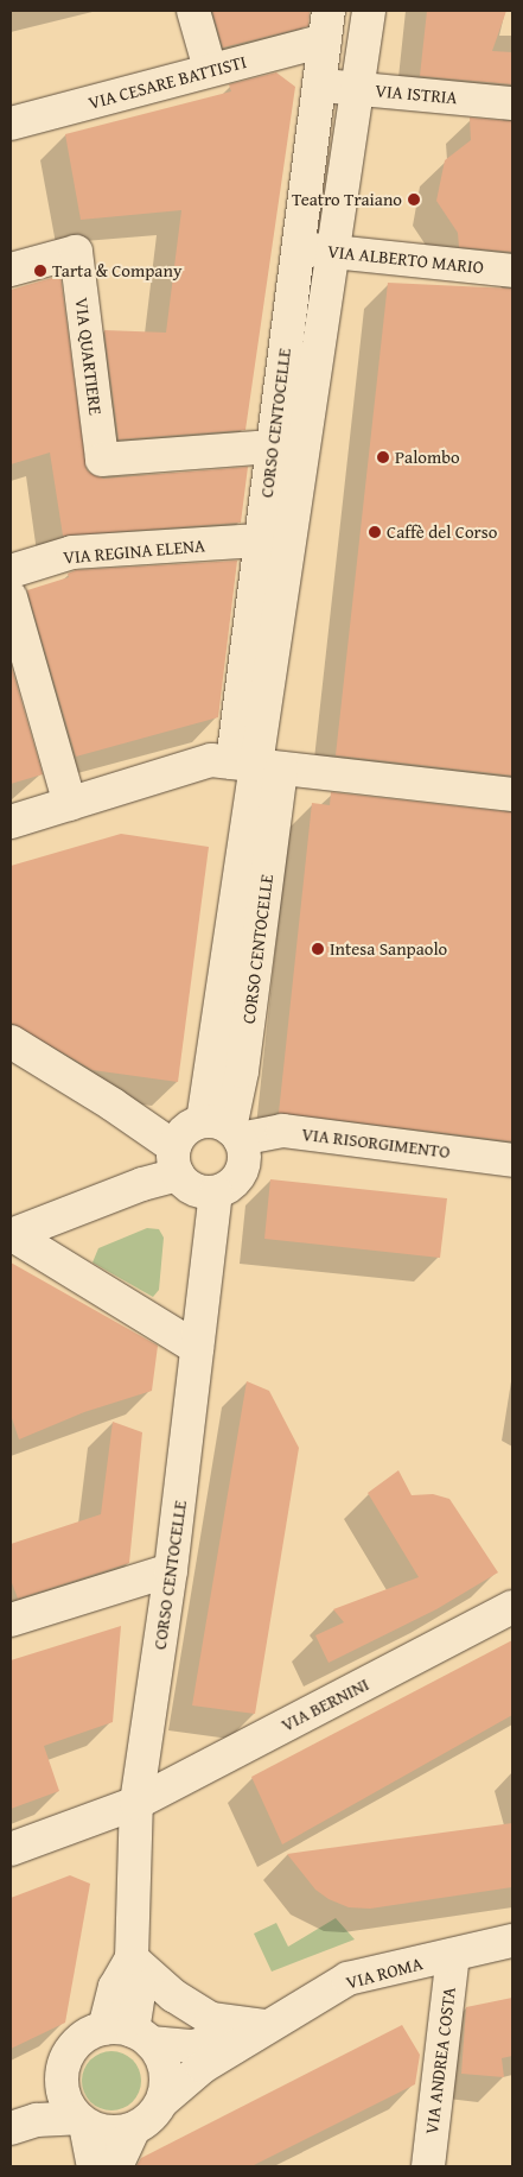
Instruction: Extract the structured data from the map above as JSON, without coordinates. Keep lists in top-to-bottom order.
{
  "streets": {
    "street": [
      "VIA CESARE BATTISTI",
      "VIA ISTRIA",
      "VIA ALBERTO MARIO",
      "VIA QUARTIERE",
      "CORSO CENTOCELLE",
      "VIA REGINA ELENA",
      "VIA RISORGIMENTO",
      "VIA BERNINI",
      "VIA ROMA",
      "VIA ANDREA COSTA"
    ]
  },
  "crossings": [
    ["VIA CESARE BATTISTI", "CORSO CENTOCELLE"],
    ["VIA ISTRIA", "CORSO CENTOCELLE"],
    ["VIA ALBERTO MARIO", "CORSO CENTOCELLE"],
    ["VIA QUARTIERE", "CORSO CENTOCELLE"],
    ["CORSO CENTOCELLE", "VIA REGINA ELENA"],
    ["CORSO CENTOCELLE", "VIA RISORGIMENTO"],
    ["CORSO CENTOCELLE", "VIA BERNINI"],
    ["VIA ROMA", "VIA ANDREA COSTA"]
  ],
  "places": [
    "Teatro Traiano",
    "Tarta & Company",
    "Palombo",
    "Caffè del Corso",
    "Intesa Sanpaolo"
  ]
}
